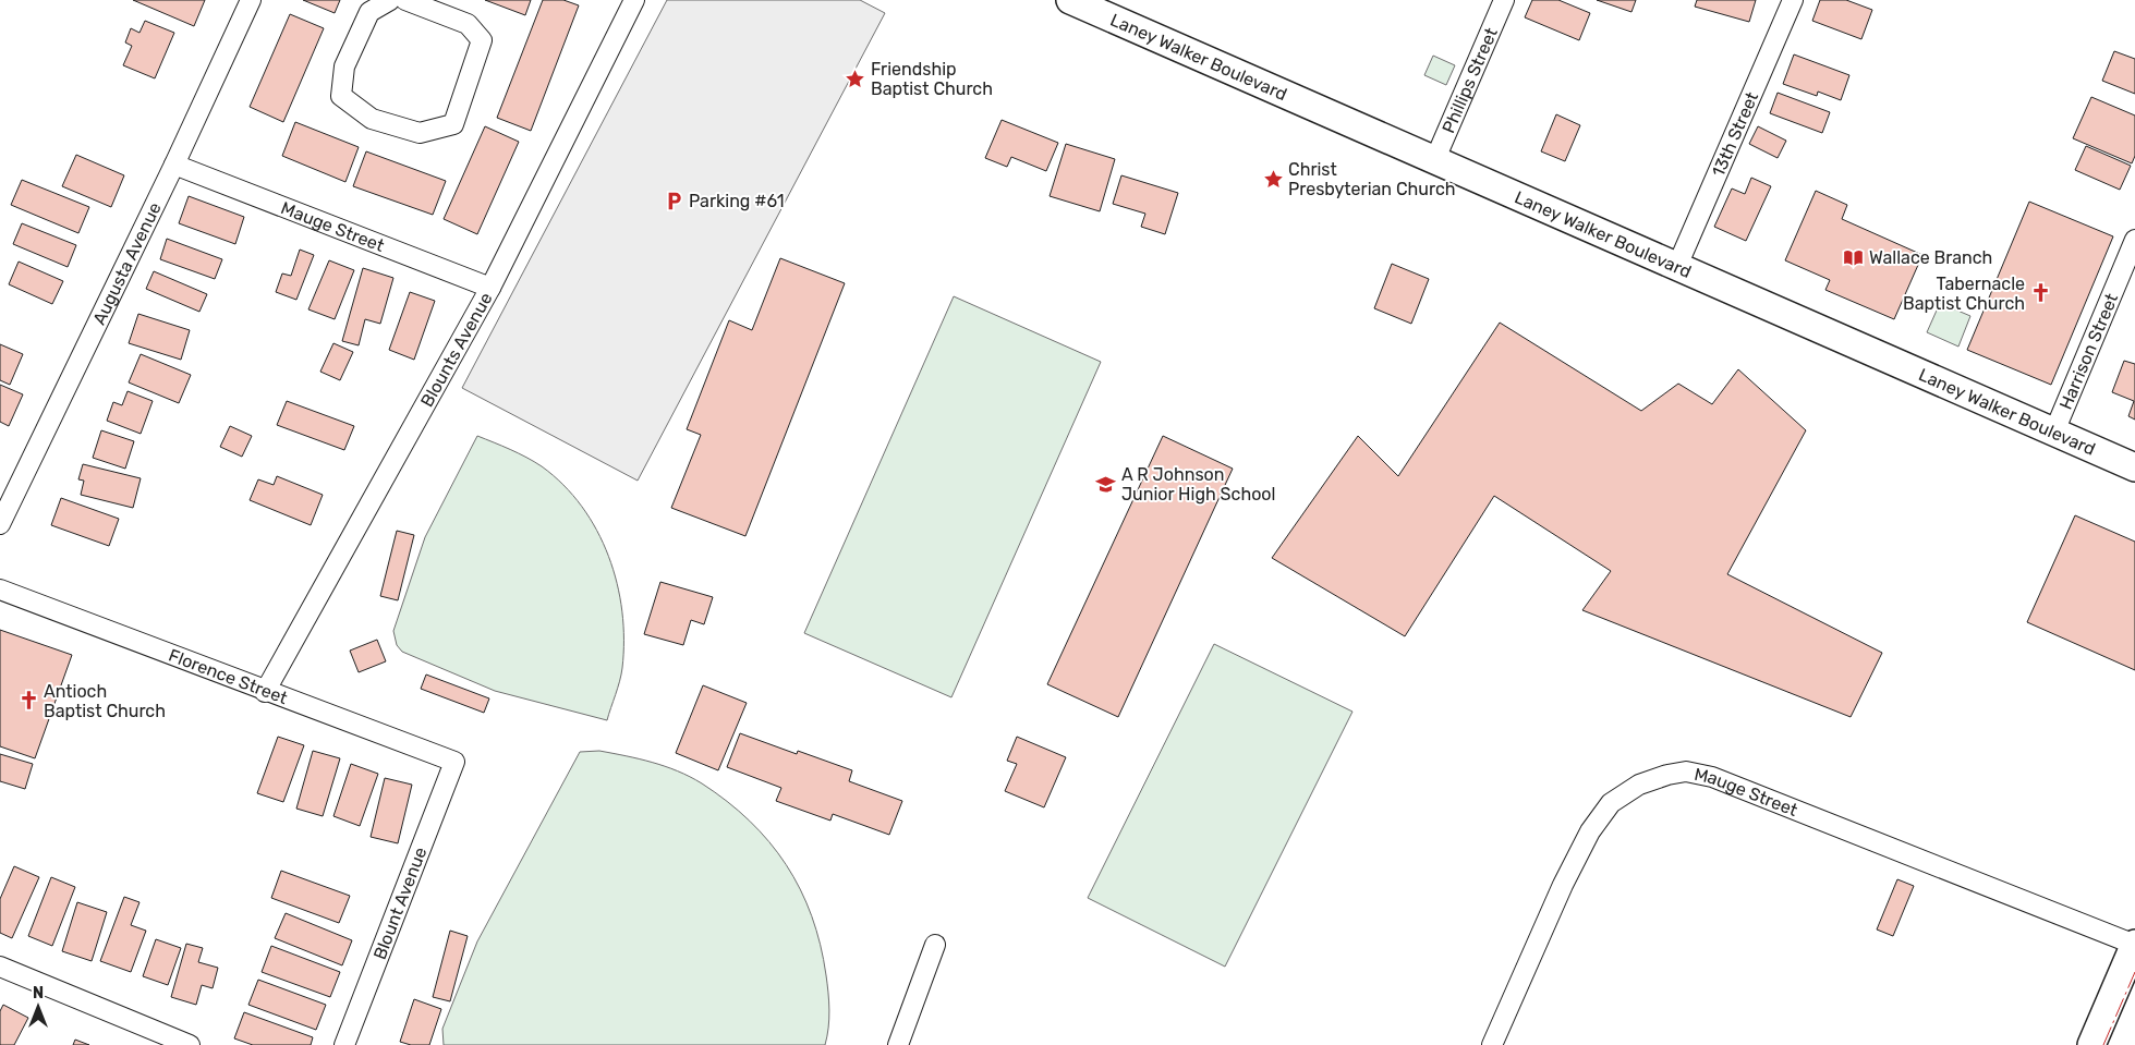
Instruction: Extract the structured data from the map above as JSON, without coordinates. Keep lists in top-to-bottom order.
{
  "streets": {
    "main road": ["Laney Walker Boulevard"],
    "street": [
      "Phillips Street",
      "13th Street",
      "Mauge Street",
      "Augusta Avenue",
      "Blounts Avenue",
      "Harrison Street",
      "Florence Street",
      "Blount Avenue"
    ]
  },
  "crossings": [
    ["Laney Walker Boulevard", "Phillips Street"],
    ["Laney Walker Boulevard", "13th Street"],
    ["Laney Walker Boulevard", "Harrison Street"],
    ["Mauge Street", "Augusta Avenue"],
    ["Mauge Street", "Blounts Avenue"],
    ["Blounts Avenue", "Florence Street"],
    ["Florence Street", "Blount Avenue"]
  ],
  "places": {
    "place": ["Friendship Baptist Church", "Christ Presbyterian Church"],
    "parking": ["Parking #61"],
    "library": ["Wallace Branch"],
    "church": ["Tabernacle Baptist Church", "Antioch Baptist Church"],
    "school or university": ["A R Johnson Junior High School"]
  },
  "north": "top"
}
